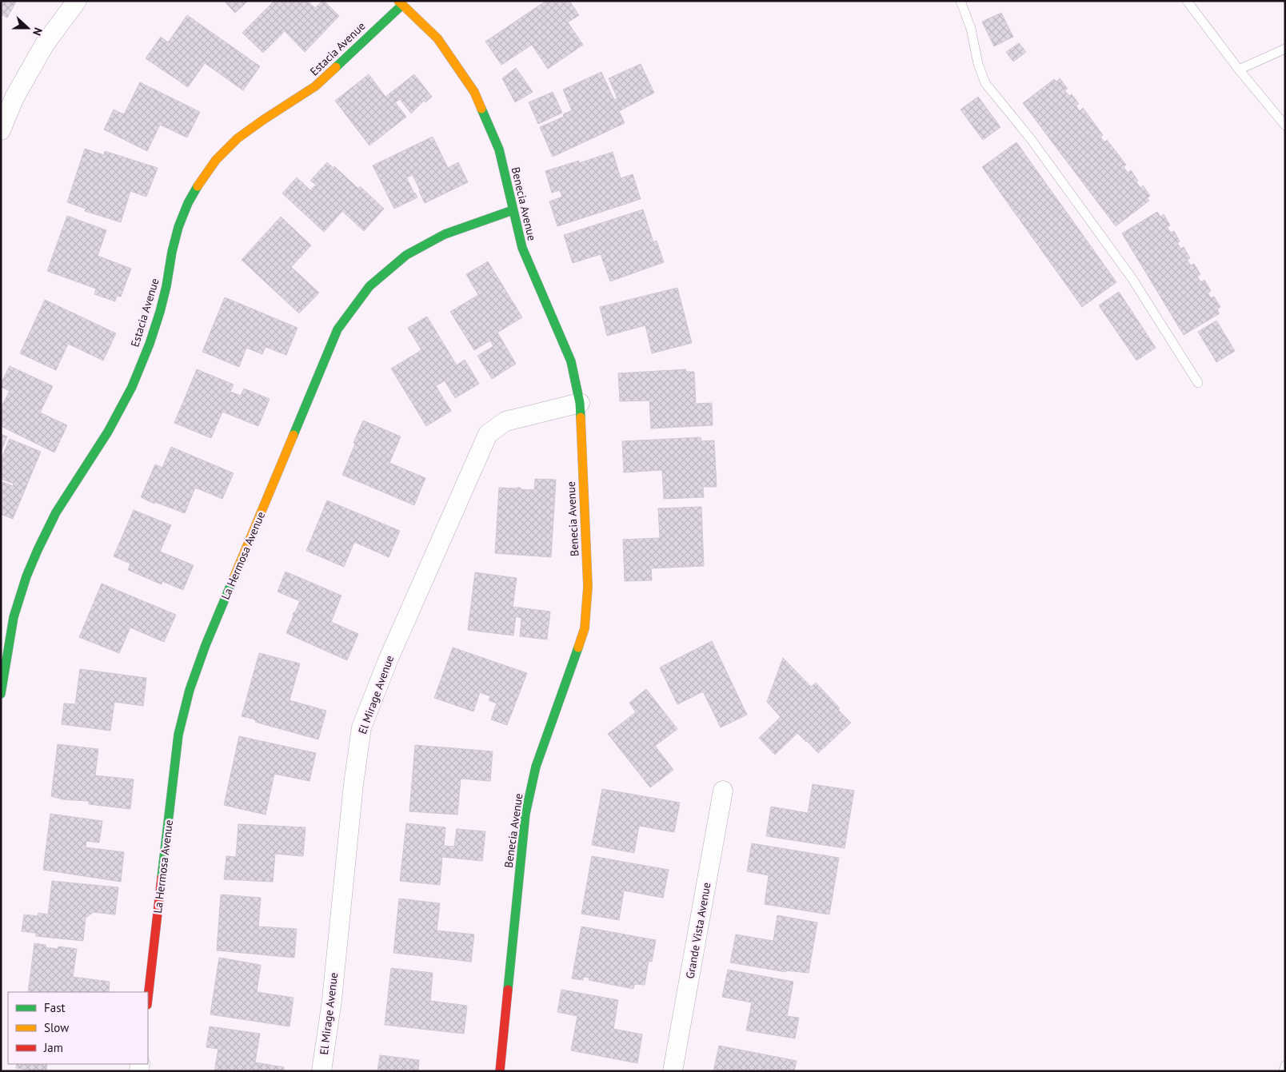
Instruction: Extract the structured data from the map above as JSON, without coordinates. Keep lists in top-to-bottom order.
{
  "streets": {
    "street": [
      "Estacia Avenue",
      "Benecia Avenue",
      "La Hermosa Avenue",
      "El Mirage Avenue",
      "Grande Vista Avenue"
    ]
  },
  "crossings": [
    ["Estacia Avenue", "Benecia Avenue"],
    ["Benecia Avenue", "La Hermosa Avenue"],
    ["Benecia Avenue", "El Mirage Avenue"]
  ],
  "legend": ["Fast", "Slow", "Jam"],
  "north": "right"
}
